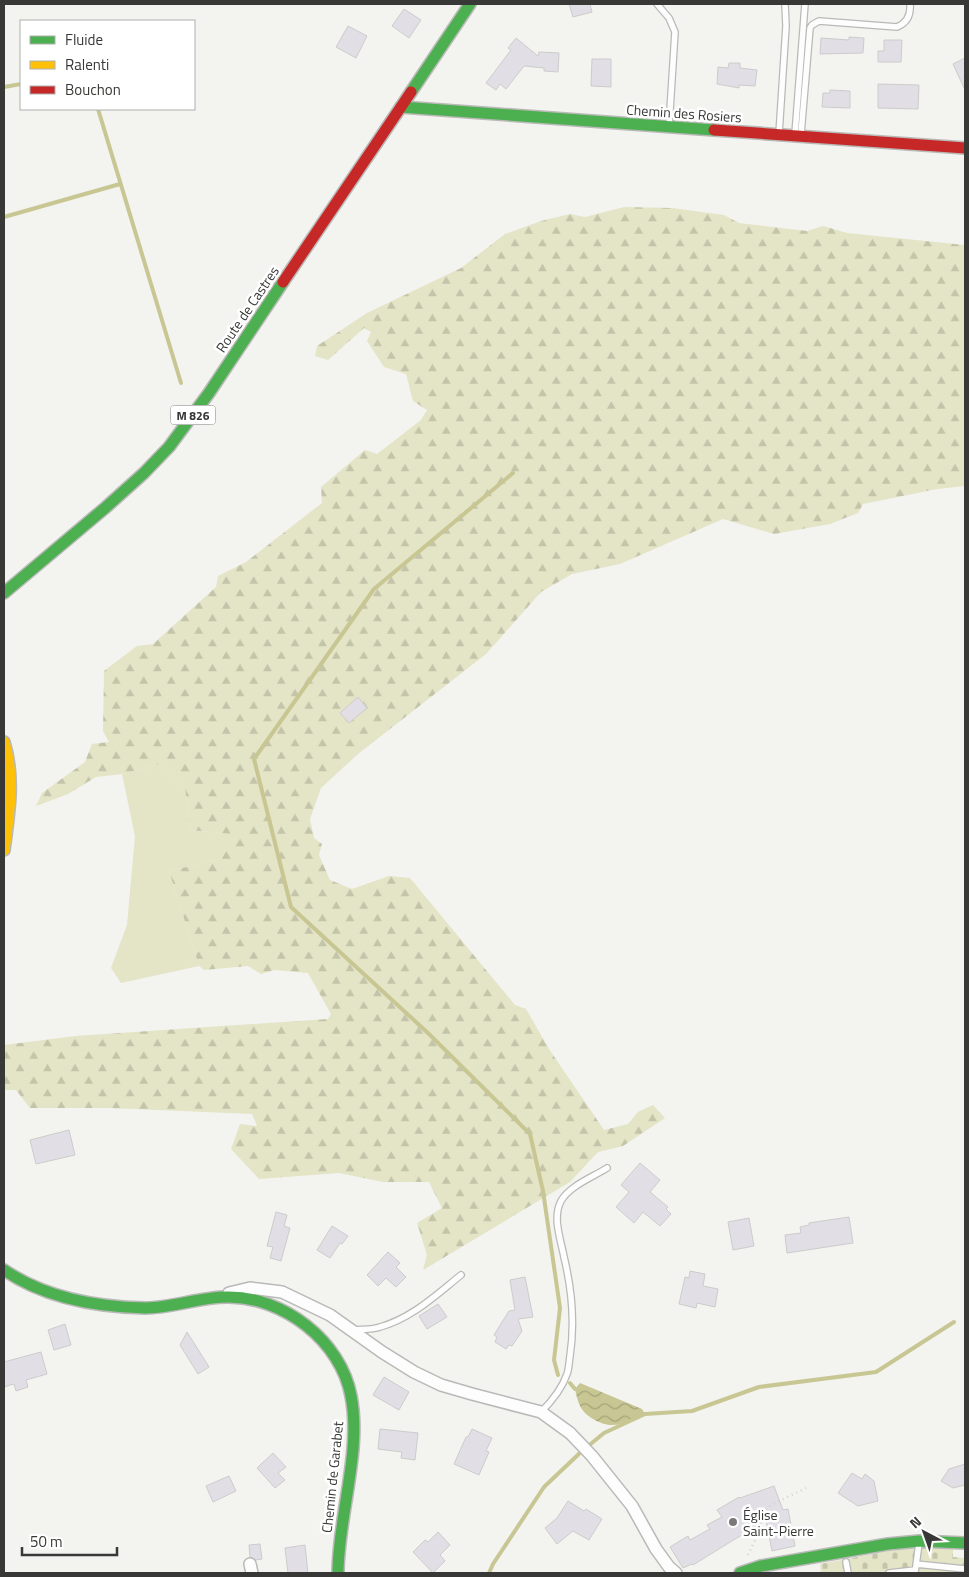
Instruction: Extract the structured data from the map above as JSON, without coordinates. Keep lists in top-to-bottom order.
{
  "streets": {
    "street": [
      "Chemin des Rosiers",
      "Route de Castres",
      "M 826",
      "Chemin de Garabet"
    ]
  },
  "crossings": [
    ["Chemin des Rosiers", "Route de Castres"]
  ],
  "places": ["Église Saint-Pierre"],
  "legend": ["Fluide", "Ralenti", "Bouchon"],
  "scale_bar": "50 m",
  "north": "top left"
}
